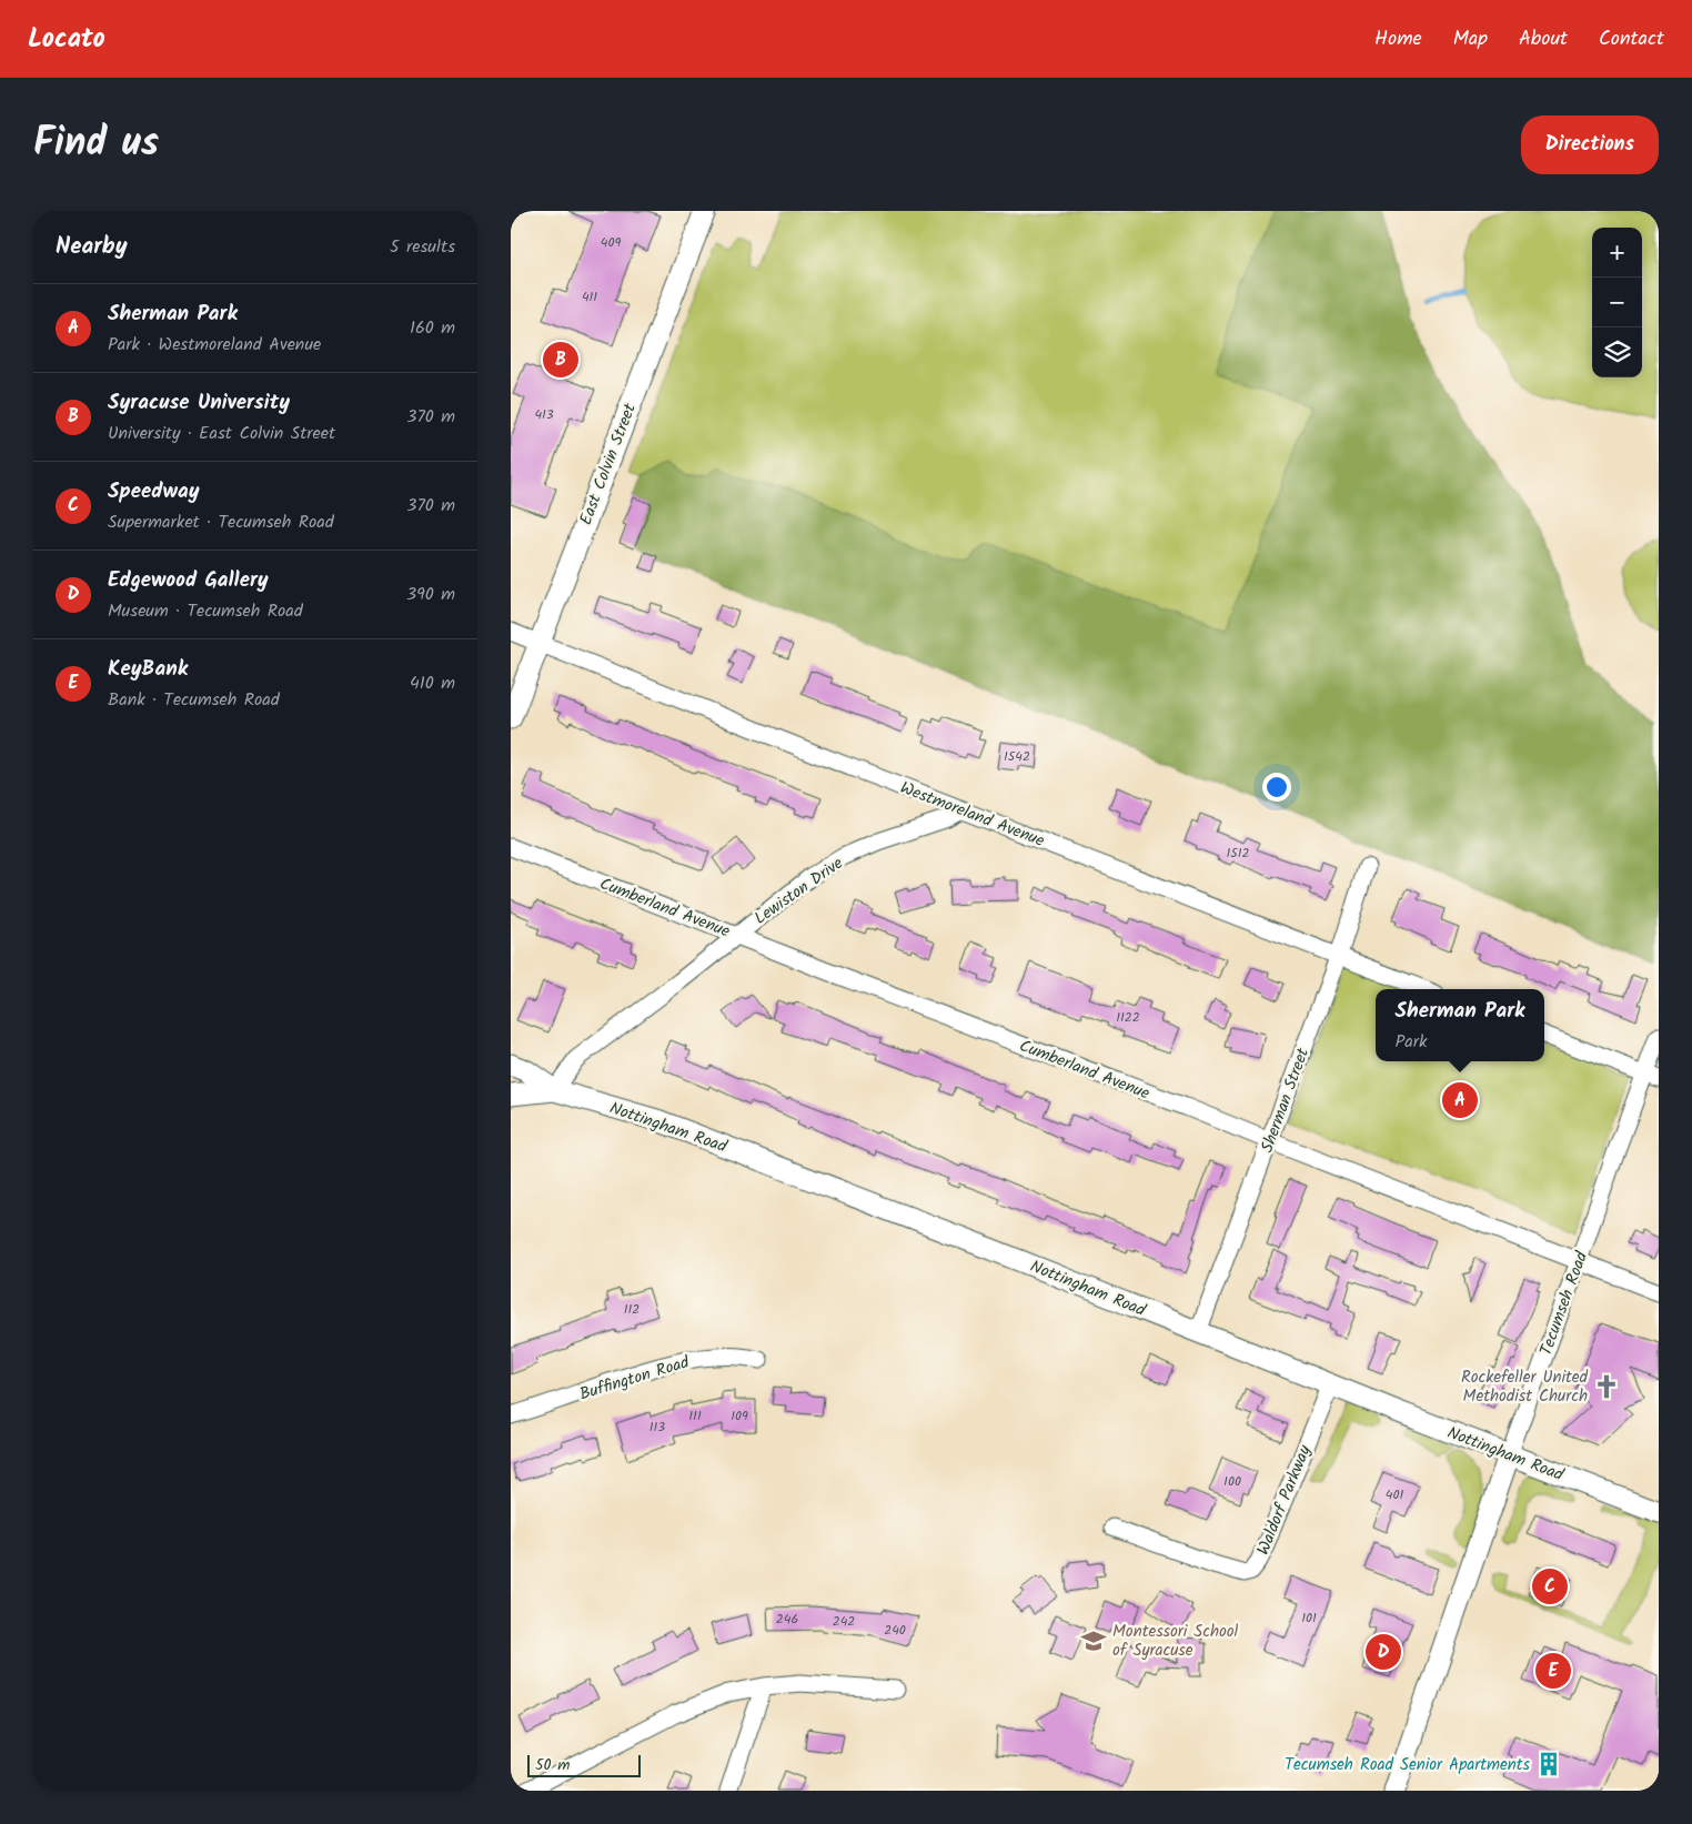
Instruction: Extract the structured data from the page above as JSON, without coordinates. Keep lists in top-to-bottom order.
{
  "streets": {
    "street": [
      "East Colvin Street",
      "Westmoreland Avenue",
      "Lewiston Drive",
      "Cumberland Avenue",
      "Sherman Street",
      "Nottingham Road",
      "Tecumseh Road",
      "Buffington Road",
      "Waldorf Parkway"
    ]
  },
  "crossings": [
    ["East Colvin Street", "Westmoreland Avenue"],
    ["Westmoreland Avenue", "Lewiston Drive"],
    ["Westmoreland Avenue", "Sherman Street"],
    ["Lewiston Drive", "Cumberland Avenue"],
    ["Lewiston Drive", "Nottingham Road"],
    ["Cumberland Avenue", "Sherman Street"],
    ["Cumberland Avenue", "Tecumseh Road"],
    ["Sherman Street", "Nottingham Road"],
    ["Nottingham Road", "Tecumseh Road"],
    ["Nottingham Road", "Waldorf Parkway"]
  ],
  "places": {
    "church": ["Rockefeller United Methodist Church"],
    "school or university": ["Montessori School of Syracuse"],
    "building": ["Tecumseh Road Senior Apartments"]
  },
  "house_numbers": [
    "409",
    "411",
    "413",
    "1542",
    "1512",
    "1122",
    "112",
    "111",
    "109",
    "113",
    "100",
    "401",
    "101",
    "246",
    "242",
    "240"
  ],
  "scale_bar": "50 m",
  "page": {
    "header": "Locato",
    "nav": [
      "Home",
      "Map",
      "About",
      "Contact"
    ],
    "title": "Find us",
    "buttons": "Directions",
    "heading": ["Nearby", "5 results"],
    "map_buttons": ["+", "−"],
    "list": [
      {
        "mark": "A",
        "name": "Sherman Park",
        "note": "Park · Westmoreland Avenue",
        "value": "160 m"
      },
      {
        "mark": "B",
        "name": "Syracuse University",
        "note": "University · East Colvin Street",
        "value": "370 m"
      },
      {
        "mark": "C",
        "name": "Speedway",
        "note": "Supermarket · Tecumseh Road",
        "value": "370 m"
      },
      {
        "mark": "D",
        "name": "Edgewood Gallery",
        "note": "Museum · Tecumseh Road",
        "value": "390 m"
      },
      {
        "mark": "E",
        "name": "KeyBank",
        "note": "Bank · Tecumseh Road",
        "value": "410 m"
      }
    ],
    "pins": [
      "B",
      "A",
      "C",
      "D",
      "E"
    ],
    "popup": ["Sherman Park", "Park"],
    "scale": "50 m"
  }
}
